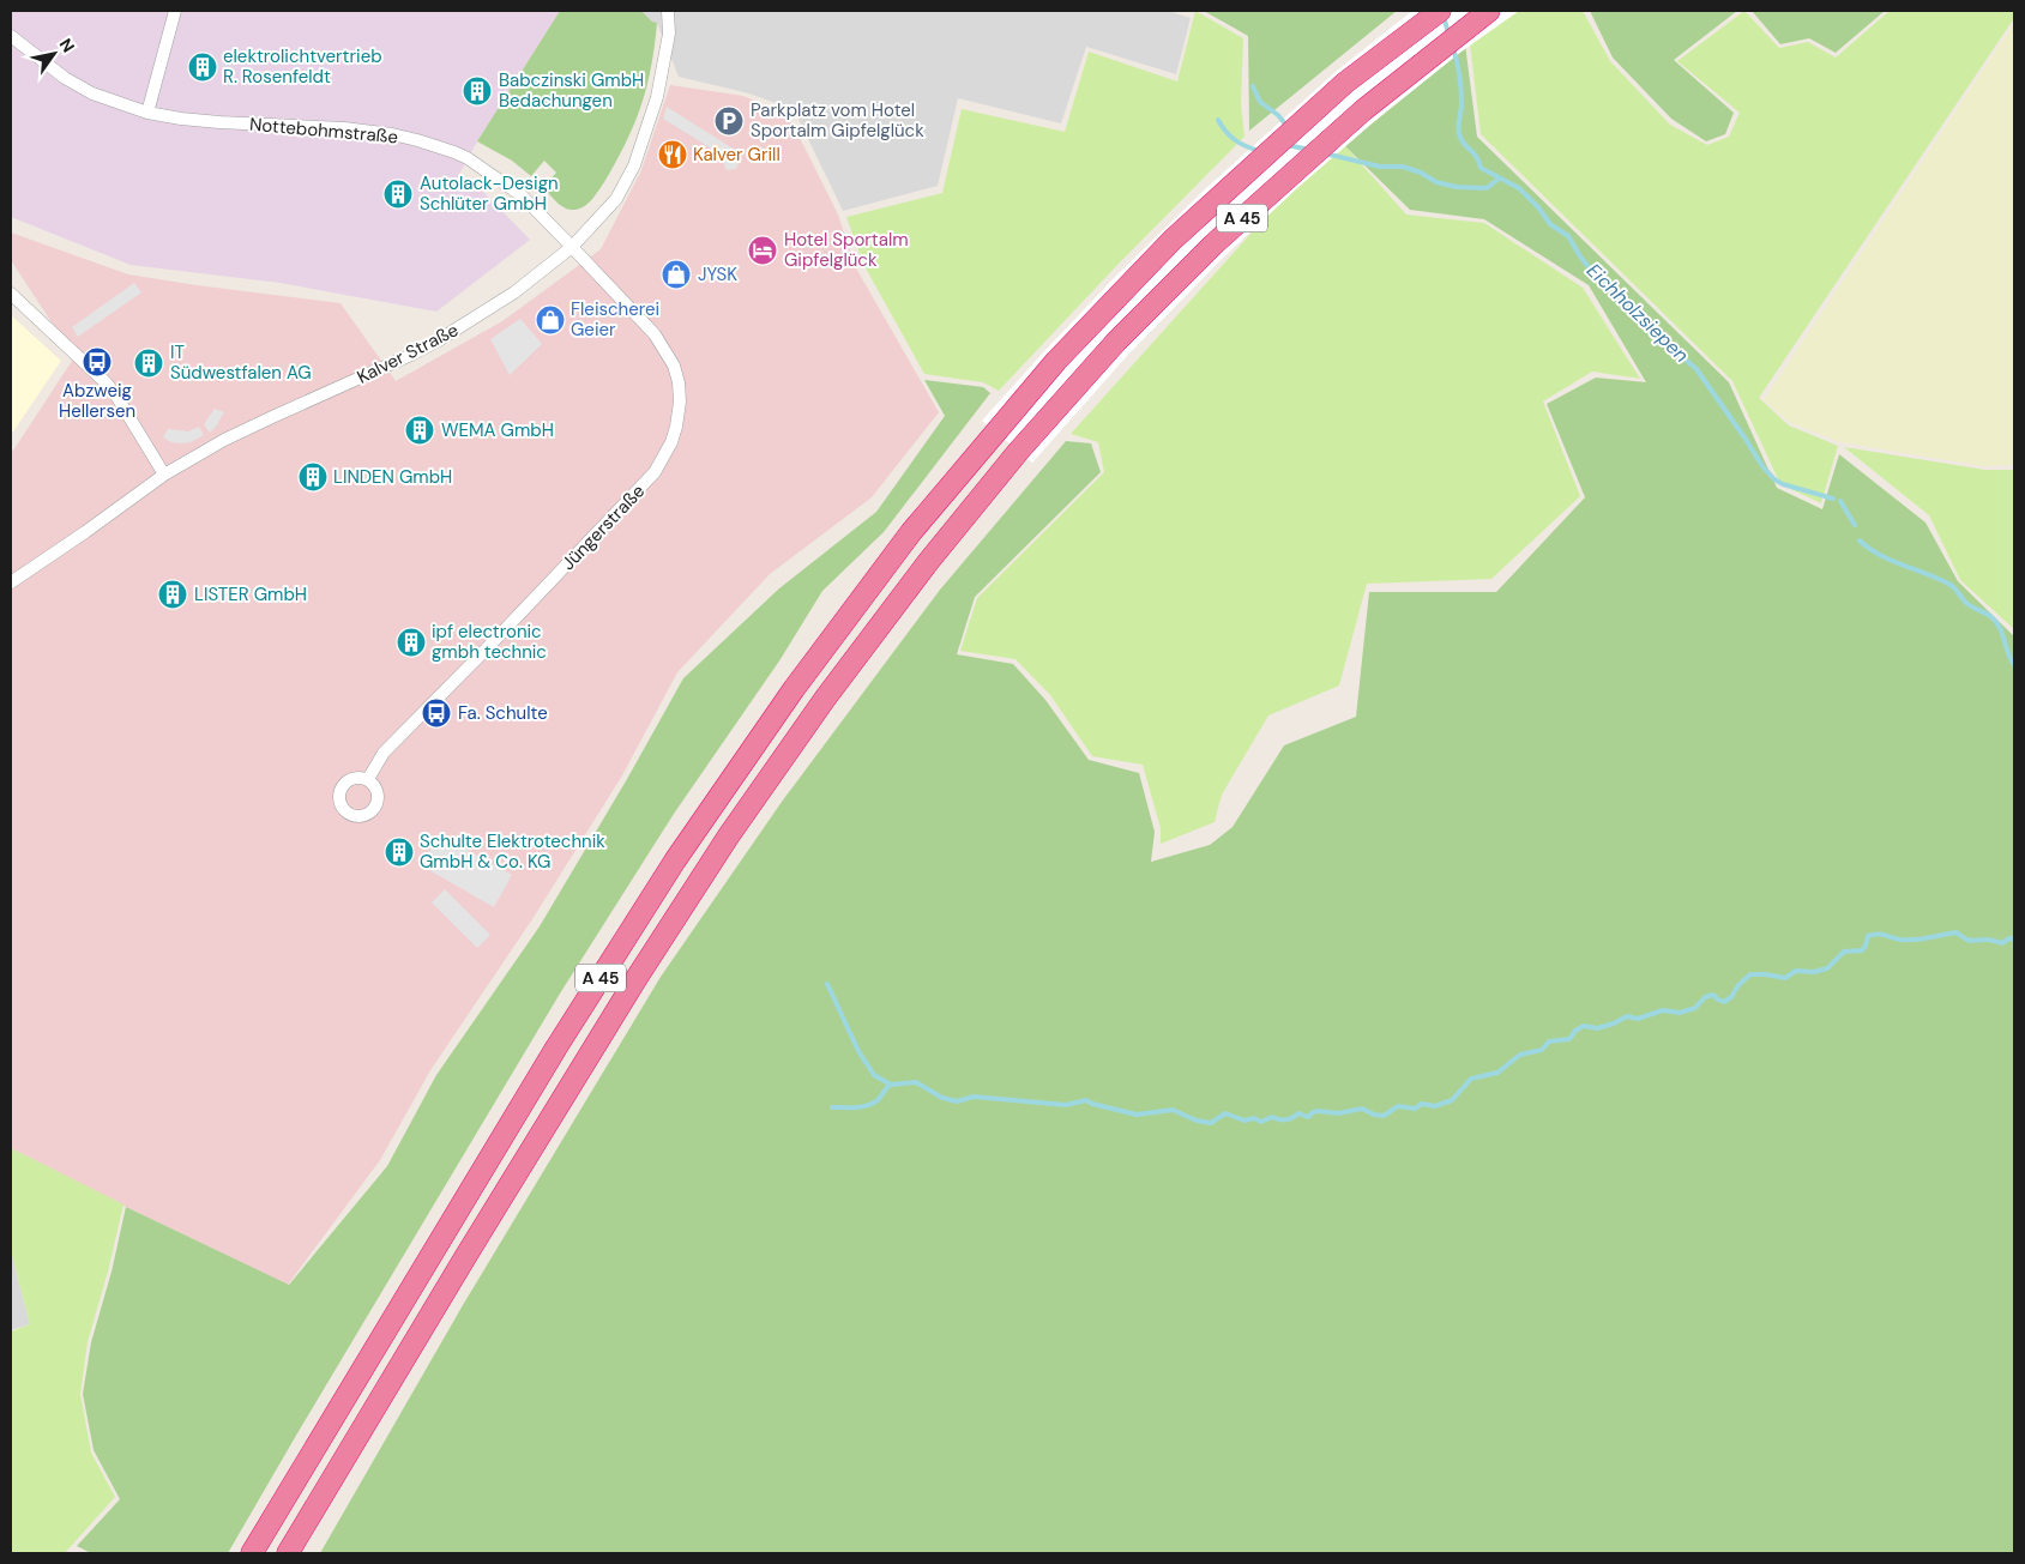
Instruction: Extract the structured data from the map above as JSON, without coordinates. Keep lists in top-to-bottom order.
{
  "streets": {
    "highway": ["A 45"],
    "street": ["Nottebohmstraße", "Kalver Straße", "Jüngerstraße"]
  },
  "crossings": [
    ["Nottebohmstraße", "Kalver Straße"],
    ["Nottebohmstraße", "Jüngerstraße"],
    ["Kalver Straße", "Jüngerstraße"]
  ],
  "water": ["Eichholzsiepen"],
  "places": {
    "building": [
      "elektrolichtvertrieb R. Rosenfeldt",
      "Babczinski GmbH Bedachungen",
      "Autolack-Design Schlüter GmbH",
      "IT Südwestfalen AG",
      "WEMA GmbH",
      "LINDEN GmbH",
      "LISTER GmbH",
      "ipf electronic gmbh technic",
      "Schulte Elektrotechnik GmbH & Co. KG"
    ],
    "parking": ["Parkplatz vom Hotel Sportalm Gipfelglück"],
    "restaurant": ["Kalver Grill"],
    "hotel": ["Hotel Sportalm Gipfelglück"],
    "shop": ["JYSK", "Fleischerei Geier"],
    "bus stop": ["Abzweig Hellersen", "Fa. Schulte"]
  },
  "north": "top right"
}
